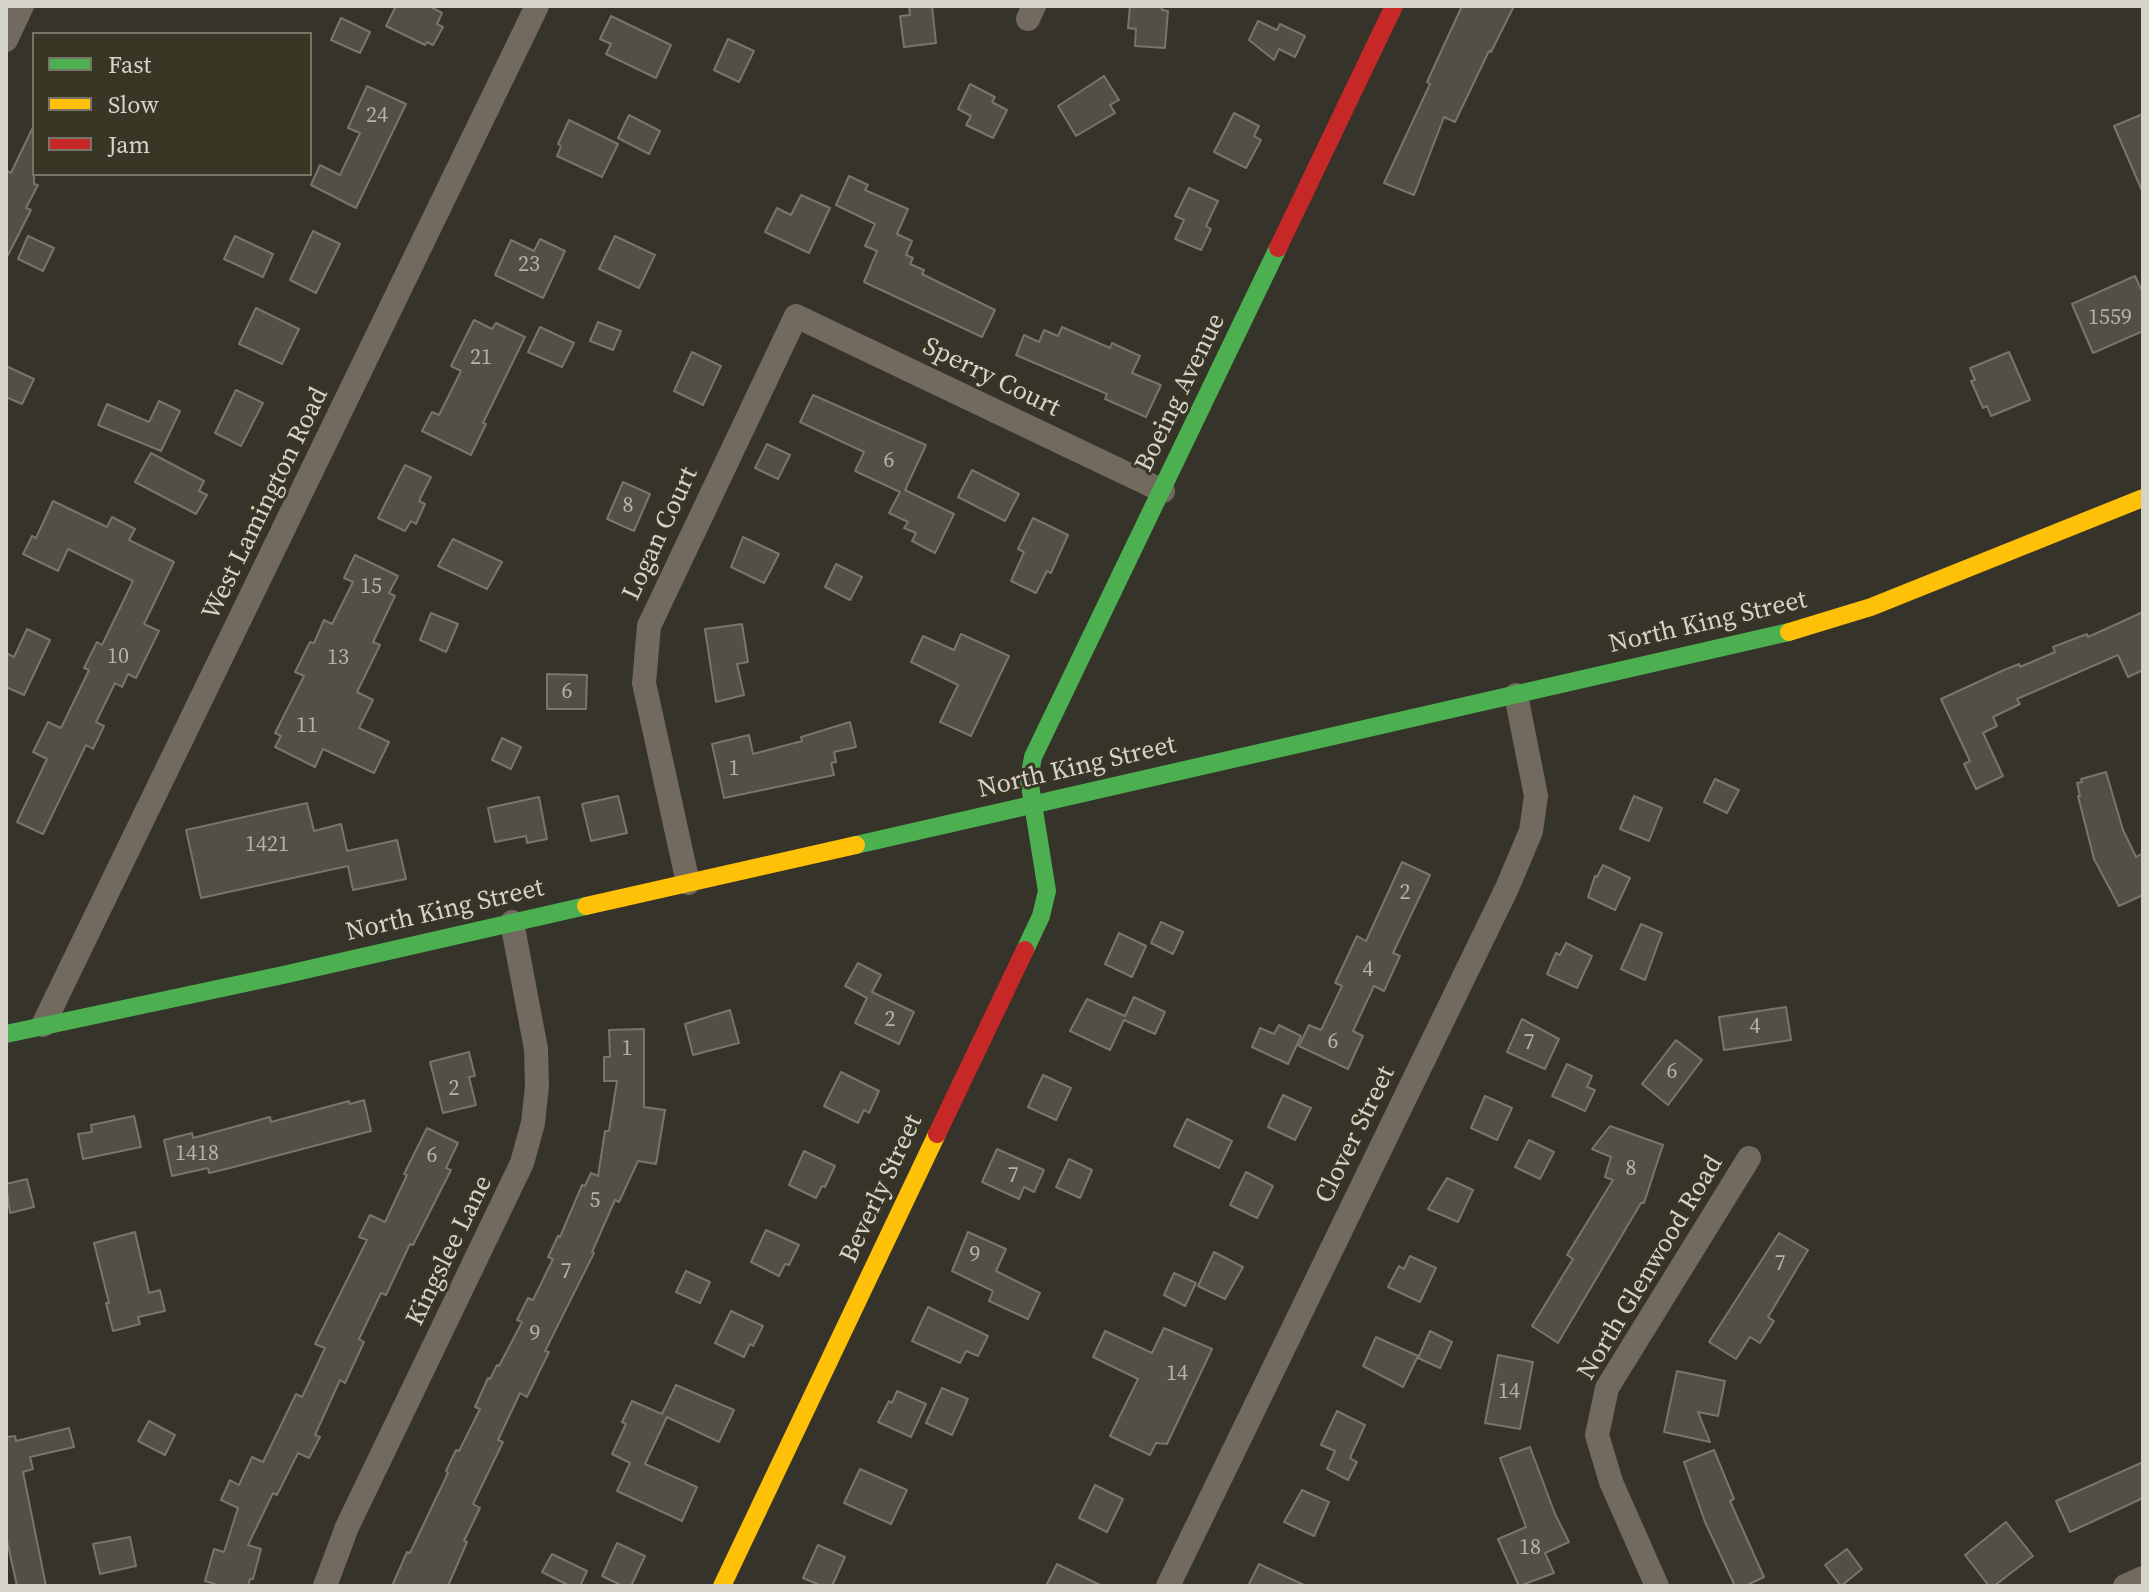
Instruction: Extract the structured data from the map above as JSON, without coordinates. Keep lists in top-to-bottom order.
{
  "streets": {
    "main road": ["Boeing Avenue", "North King Street", "Beverly Street"],
    "street": [
      "Sperry Court",
      "West Lamington Road",
      "Logan Court",
      "Clover Street",
      "Kingslee Lane",
      "North Glenwood Road"
    ]
  },
  "crossings": [
    ["Sperry Court", "Boeing Avenue"],
    ["Sperry Court", "Logan Court"],
    ["Boeing Avenue", "North King Street"],
    ["Boeing Avenue", "Beverly Street"],
    ["West Lamington Road", "North King Street"],
    ["Logan Court", "North King Street"],
    ["North King Street", "Clover Street"],
    ["North King Street", "Beverly Street"],
    ["North King Street", "Kingslee Lane"]
  ],
  "house_numbers": [
    "24",
    "23",
    "1559",
    "21",
    "6",
    "8",
    "15",
    "10",
    "13",
    "6",
    "11",
    "1",
    "1421",
    "2",
    "4",
    "2",
    "4",
    "6",
    "7",
    "1",
    "6",
    "2",
    "1418",
    "6",
    "8",
    "7",
    "5",
    "9",
    "7",
    "7",
    "9",
    "14",
    "14",
    "18"
  ],
  "legend": ["Fast", "Slow", "Jam"]
}
